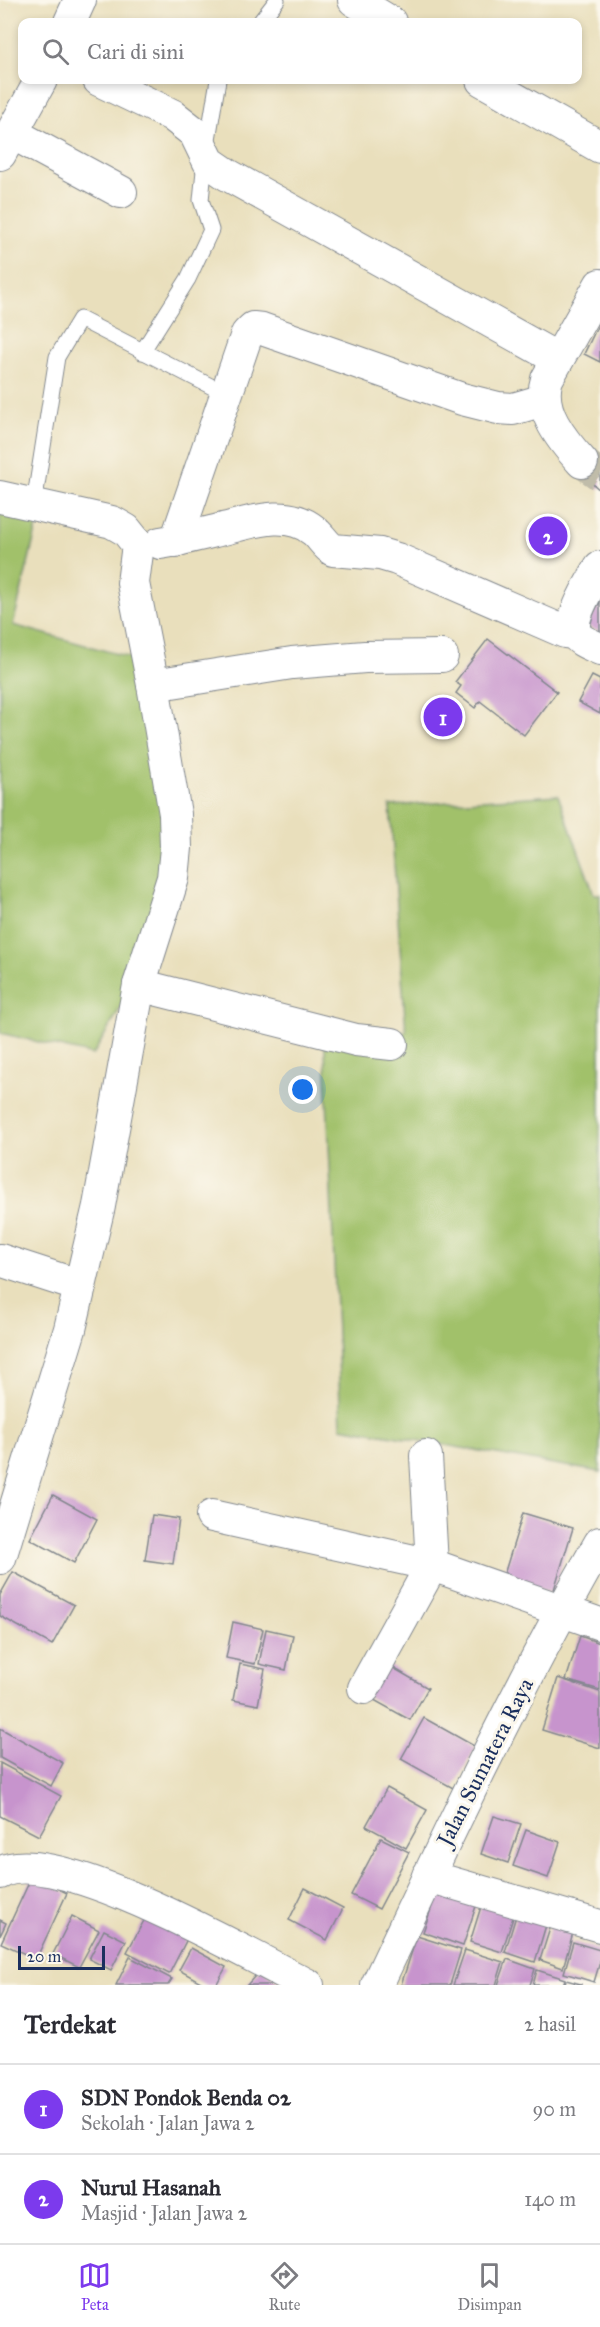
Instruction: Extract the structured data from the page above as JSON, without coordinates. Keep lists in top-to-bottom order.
{
  "streets": {
    "street": ["Jalan Sumatera Raya"]
  },
  "scale_bar": "20 m",
  "page": {
    "search": "Cari di sini",
    "pins": ["2", "1"],
    "scale": "20 m",
    "heading": ["Terdekat", "2 hasil"],
    "list": [
      {
        "mark": "1",
        "name": "SDN Pondok Benda 02",
        "note": "Sekolah · Jalan Jawa 2",
        "value": "90 m"
      },
      {
        "mark": "2",
        "name": "Nurul Hasanah",
        "note": "Masjid · Jalan Jawa 2",
        "value": "140 m"
      }
    ],
    "nav": ["Peta", "Rute", "Disimpan"]
  }
}
